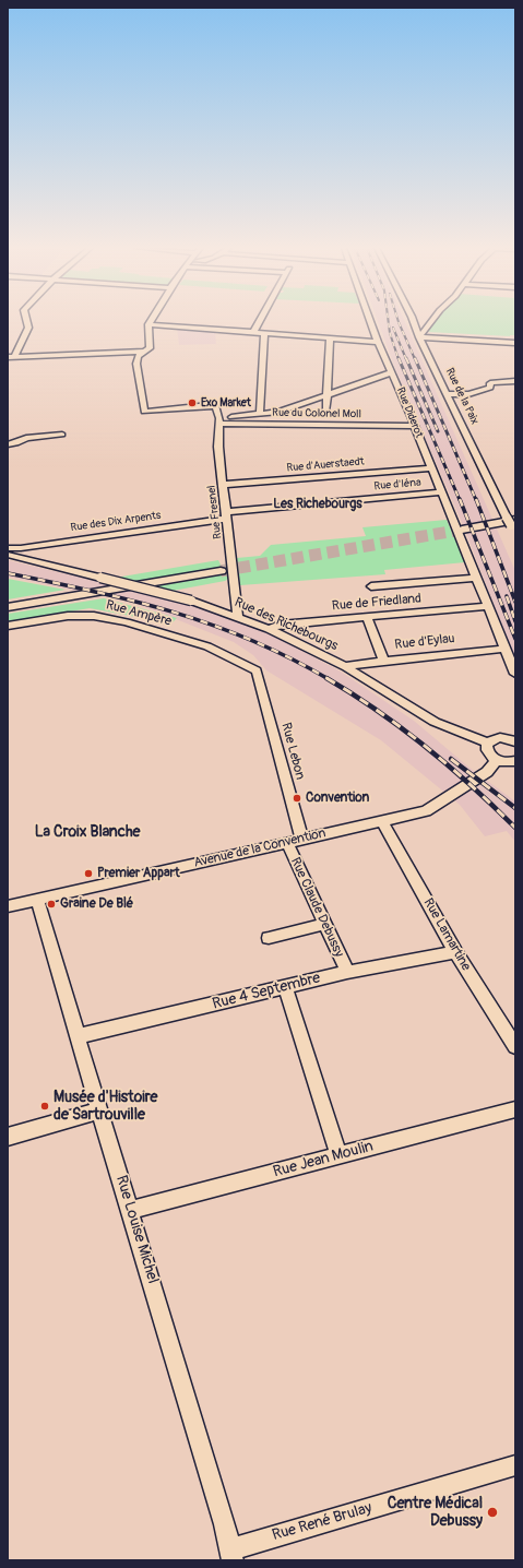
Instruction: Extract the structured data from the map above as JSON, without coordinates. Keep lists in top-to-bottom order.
{
  "streets": {
    "street": [
      "Rue de la Paix",
      "Rue Diderot",
      "Rue du Colonel Moll",
      "Rue d'Auerstaedt",
      "Rue d'Iéna",
      "Rue Fresnel",
      "Rue des Dix Arpents",
      "Rue de Friedland",
      "Rue Ampère",
      "Rue des Richebourgs",
      "Rue d'Eylau",
      "Rue Lebon",
      "Avenue de la Convention",
      "Rue Claude Debussy",
      "Rue Lamartine",
      "Rue 4 Septembre",
      "Rue Jean Moulin",
      "Rue Louise Michel",
      "Rue René Brulay"
    ]
  },
  "crossings": [
    ["Rue Diderot", "Rue du Colonel Moll"],
    ["Rue Diderot", "Rue d'Auerstaedt"],
    ["Rue Diderot", "Rue d'Iéna"],
    ["Rue Diderot", "Rue de Friedland"],
    ["Rue Diderot", "Rue d'Eylau"],
    ["Rue du Colonel Moll", "Rue Fresnel"],
    ["Rue d'Auerstaedt", "Rue Fresnel"],
    ["Rue d'Iéna", "Rue Fresnel"],
    ["Rue d'Iéna", "Rue des Dix Arpents"],
    ["Rue Fresnel", "Rue des Dix Arpents"],
    ["Rue Fresnel", "Rue des Richebourgs"],
    ["Rue des Dix Arpents", "Rue des Richebourgs"],
    ["Rue de Friedland", "Rue des Richebourgs"],
    ["Rue Ampère", "Rue Lebon"],
    ["Rue des Richebourgs", "Rue d'Eylau"],
    ["Rue Lebon", "Avenue de la Convention"],
    ["Avenue de la Convention", "Rue Claude Debussy"],
    ["Avenue de la Convention", "Rue Lamartine"],
    ["Avenue de la Convention", "Rue Louise Michel"],
    ["Rue Claude Debussy", "Rue 4 Septembre"],
    ["Rue Lamartine", "Rue 4 Septembre"],
    ["Rue 4 Septembre", "Rue Louise Michel"],
    ["Rue Jean Moulin", "Rue Louise Michel"],
    ["Rue Louise Michel", "Rue René Brulay"]
  ],
  "districts": ["Les Richebourgs", "La Croix Blanche"],
  "places": [
    "Exo Market",
    "Convention",
    "Premier Appart",
    "Graine De Blé",
    "Musée d'Histoire de Sartrouville",
    "Centre Médical Debussy"
  ]
}
